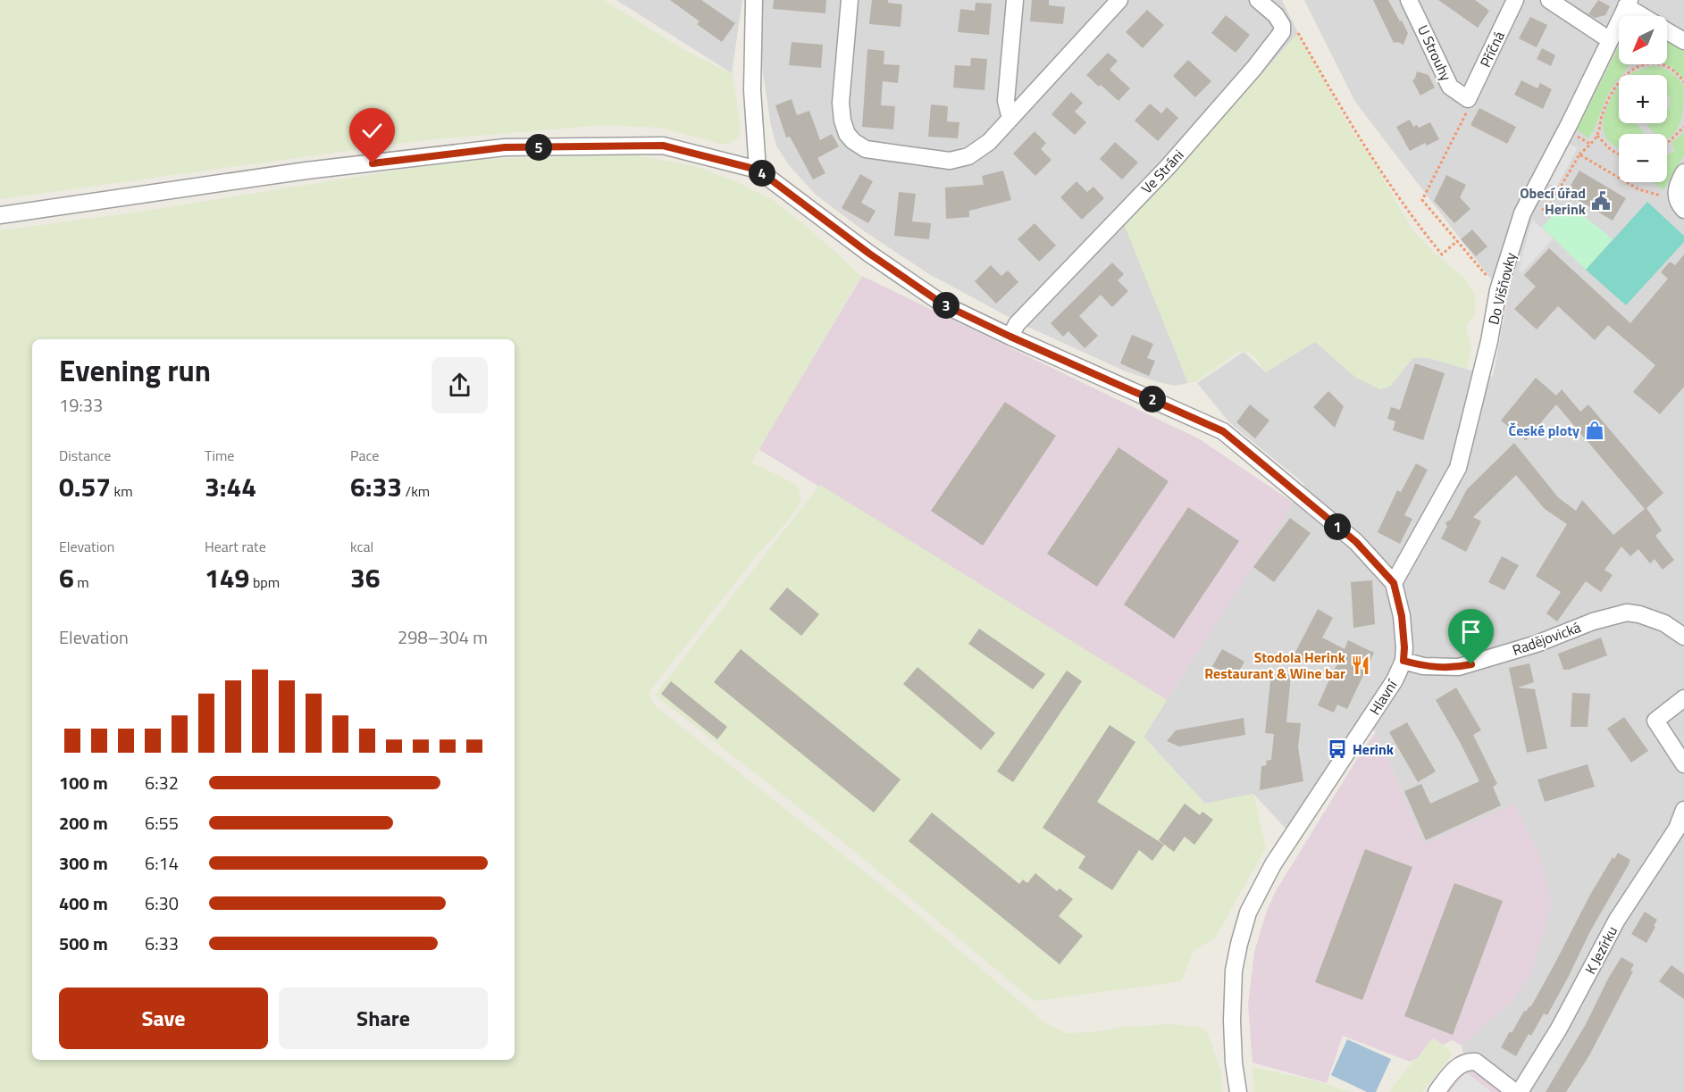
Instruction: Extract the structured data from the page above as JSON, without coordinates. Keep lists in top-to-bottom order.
{
  "streets": {
    "street": [
      "Příčná",
      "U Strouhy",
      "Ve Stráni",
      "Do Višňovky",
      "Radějovická",
      "Hlavní",
      "K Jezírku"
    ]
  },
  "crossings": [
    ["Příčná", "U Strouhy"],
    ["Ve Stráni", "Hlavní"],
    ["Do Višňovky", "Hlavní"],
    ["Radějovická", "Hlavní"]
  ],
  "places": {
    "public building": ["Obecí úřad Herink"],
    "shop": ["České ploty"],
    "restaurant": ["Stodola Herink Restaurant & Wine bar"],
    "bus stop": ["Herink"]
  },
  "north": "bottom left",
  "page": {
    "map_buttons": ["+", "−"],
    "pins": [
      "5",
      "4",
      "3",
      "2",
      "1"
    ],
    "heading": ["Evening run", "19:33"],
    "stats": [
      ["Distance", "0.57 km"],
      ["Time", "3:44"],
      ["Pace", "6:33 /km"],
      ["Elevation", "6 m"],
      ["Heart rate", "149 bpm"],
      ["kcal", "36"]
    ],
    "chart": ["Elevation", "298–304 m"],
    "list": [
      {
        "name": "100 m",
        "note": "6:32"
      },
      {
        "name": "200 m",
        "note": "6:55"
      },
      {
        "name": "300 m",
        "note": "6:14"
      },
      {
        "name": "400 m",
        "note": "6:30"
      },
      {
        "name": "500 m",
        "note": "6:33"
      }
    ],
    "buttons": ["Save", "Share"]
  }
}
